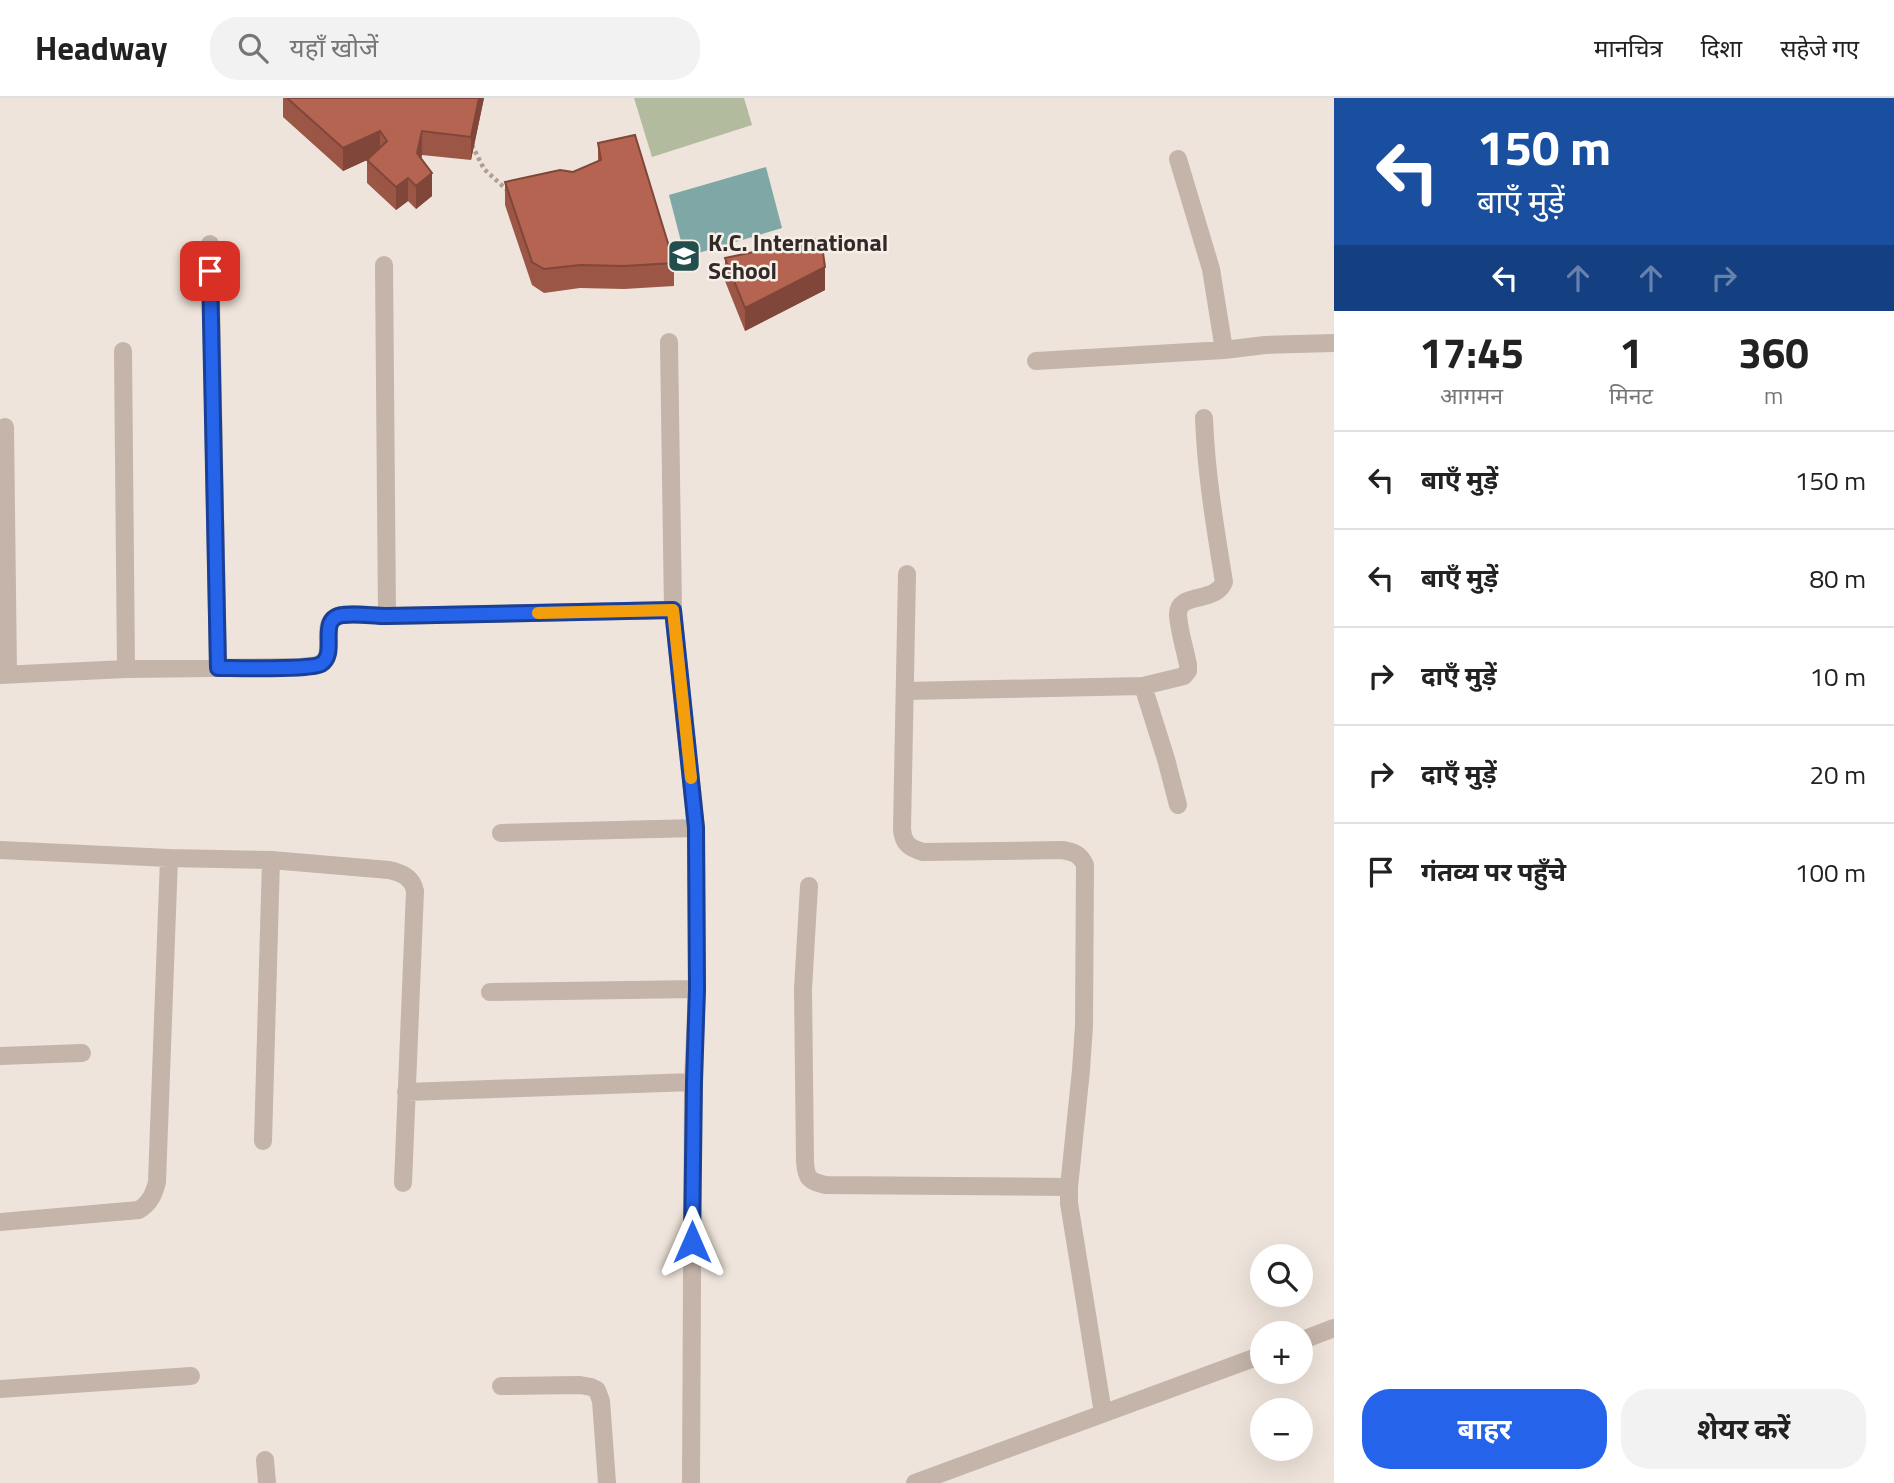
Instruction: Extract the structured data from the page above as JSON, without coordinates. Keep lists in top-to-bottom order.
{
  "places": {
    "school or university": ["K.C. International School"]
  },
  "page": {
    "header": "Headway",
    "search": "यहाँ खोजें",
    "nav": ["मानचित्र", "दिशा", "सहेजे गए"],
    "turn": ["150 m", "बाएँ मुड़ें"],
    "eta": [
      "17:45",
      "आगमन",
      "1",
      "मिनट",
      "360",
      "m"
    ],
    "list": [
      {
        "name": "बाएँ मुड़ें",
        "value": "150 m"
      },
      {
        "name": "बाएँ मुड़ें",
        "value": "80 m"
      },
      {
        "name": "दाएँ मुड़ें",
        "value": "10 m"
      },
      {
        "name": "दाएँ मुड़ें",
        "value": "20 m"
      },
      {
        "name": "गंतव्य पर पहुँचे",
        "value": "100 m"
      }
    ],
    "map_buttons": ["+", "−"],
    "buttons": ["बाहर", "शेयर करें"]
  }
}
